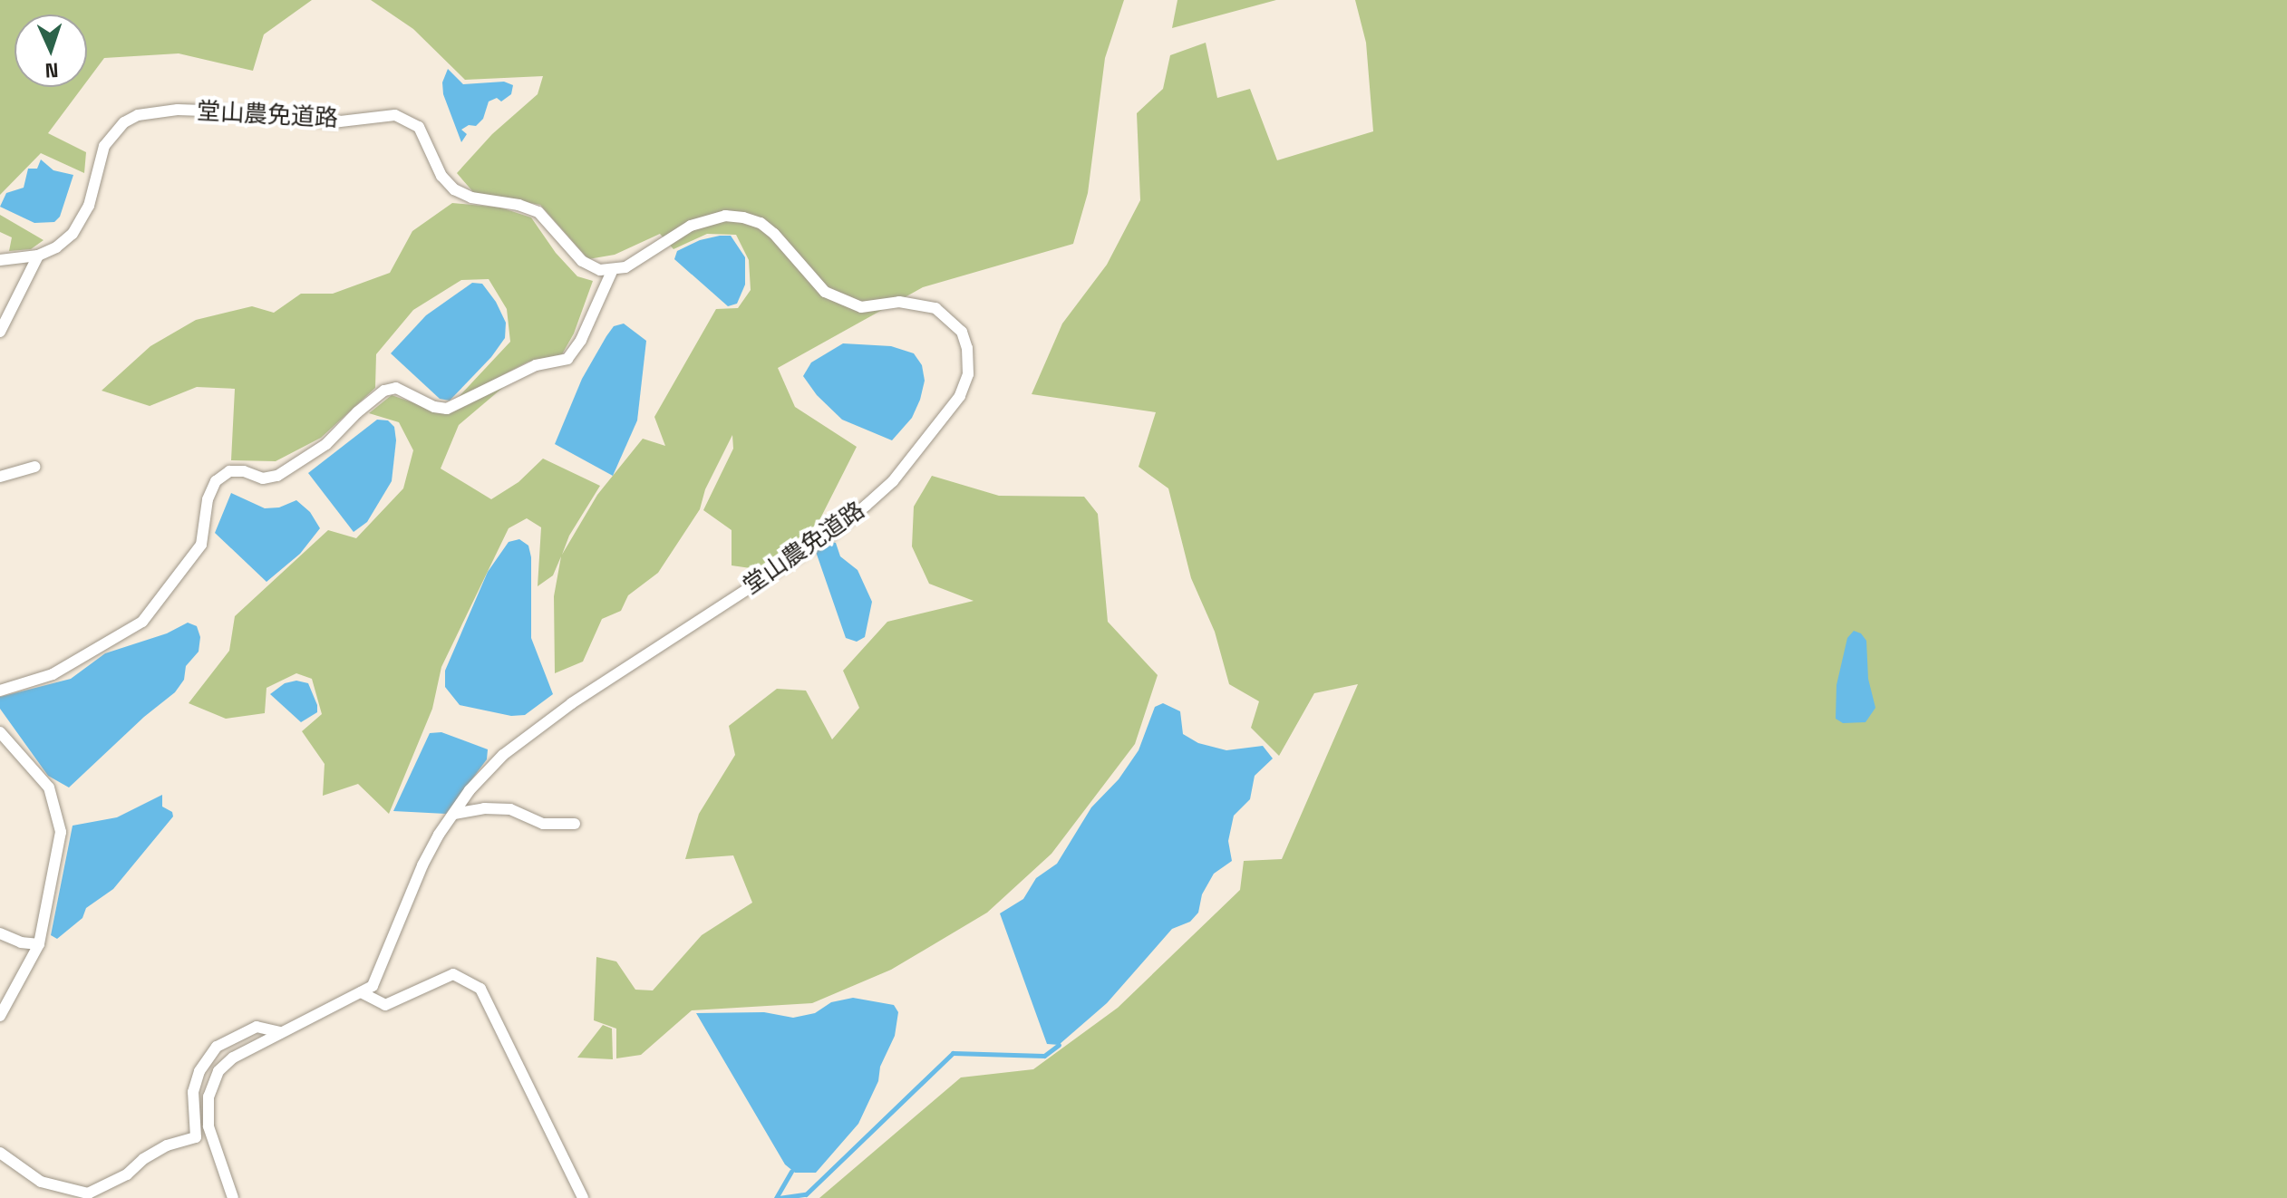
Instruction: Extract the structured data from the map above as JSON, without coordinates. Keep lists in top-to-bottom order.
{
  "streets": {
    "street": ["堂山農免道路"]
  },
  "north": "bottom"
}
